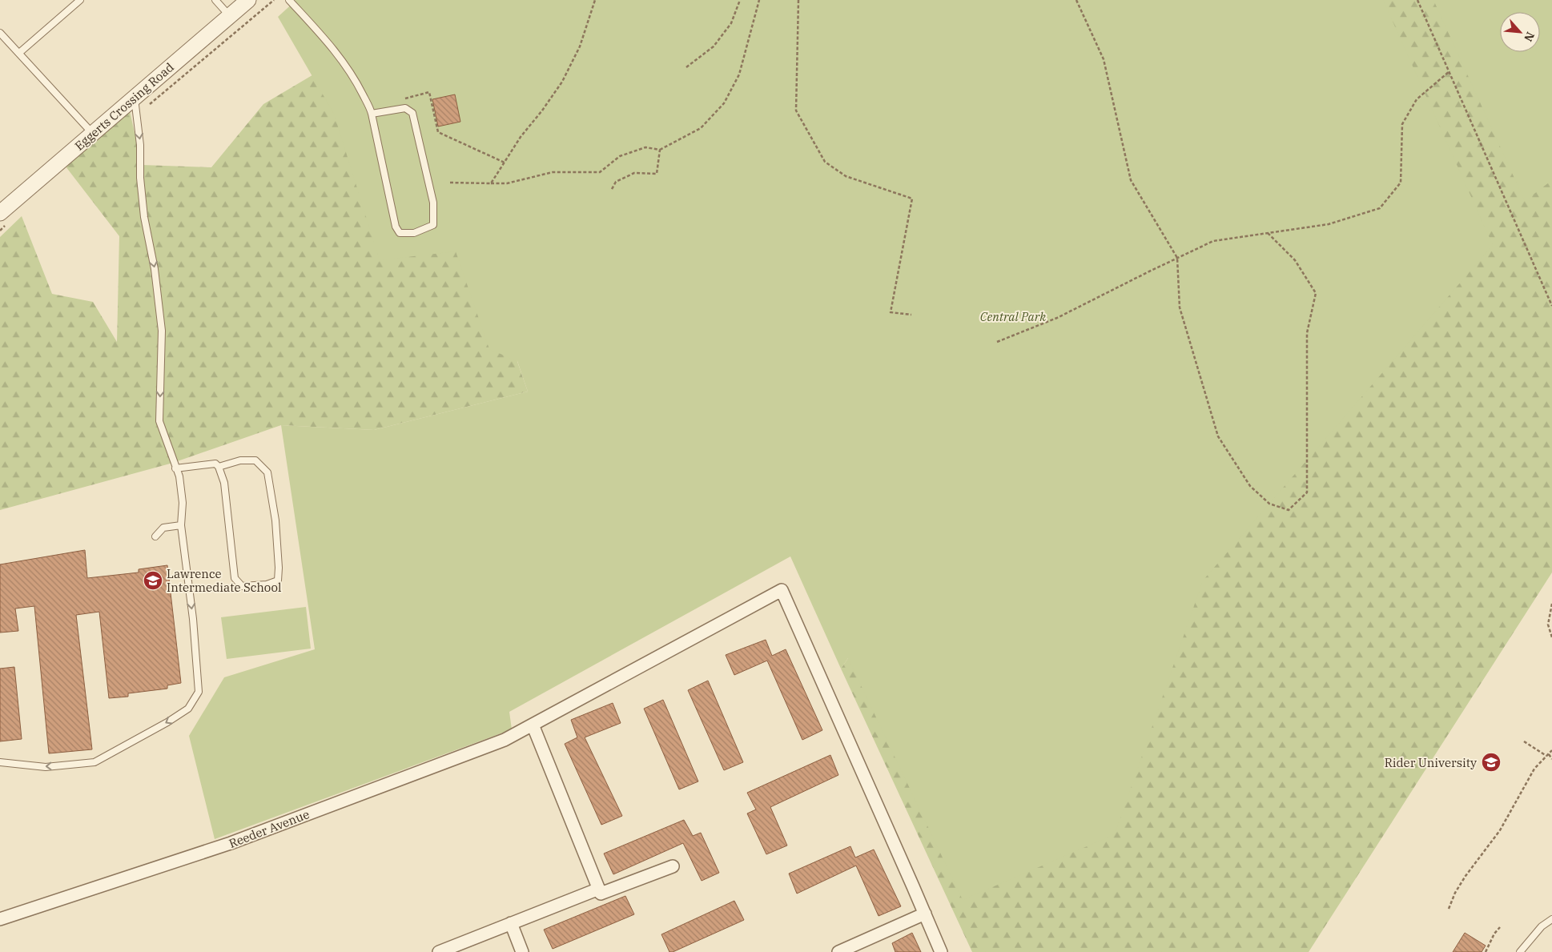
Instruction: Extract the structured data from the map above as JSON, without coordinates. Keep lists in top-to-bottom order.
{
  "streets": {
    "street": ["Eggerts Crossing Road", "Reeder Avenue"]
  },
  "parks": ["Central Park"],
  "places": {
    "school or university": ["Lawrence Intermediate School", "Rider University"]
  },
  "north": "bottom right"
}
